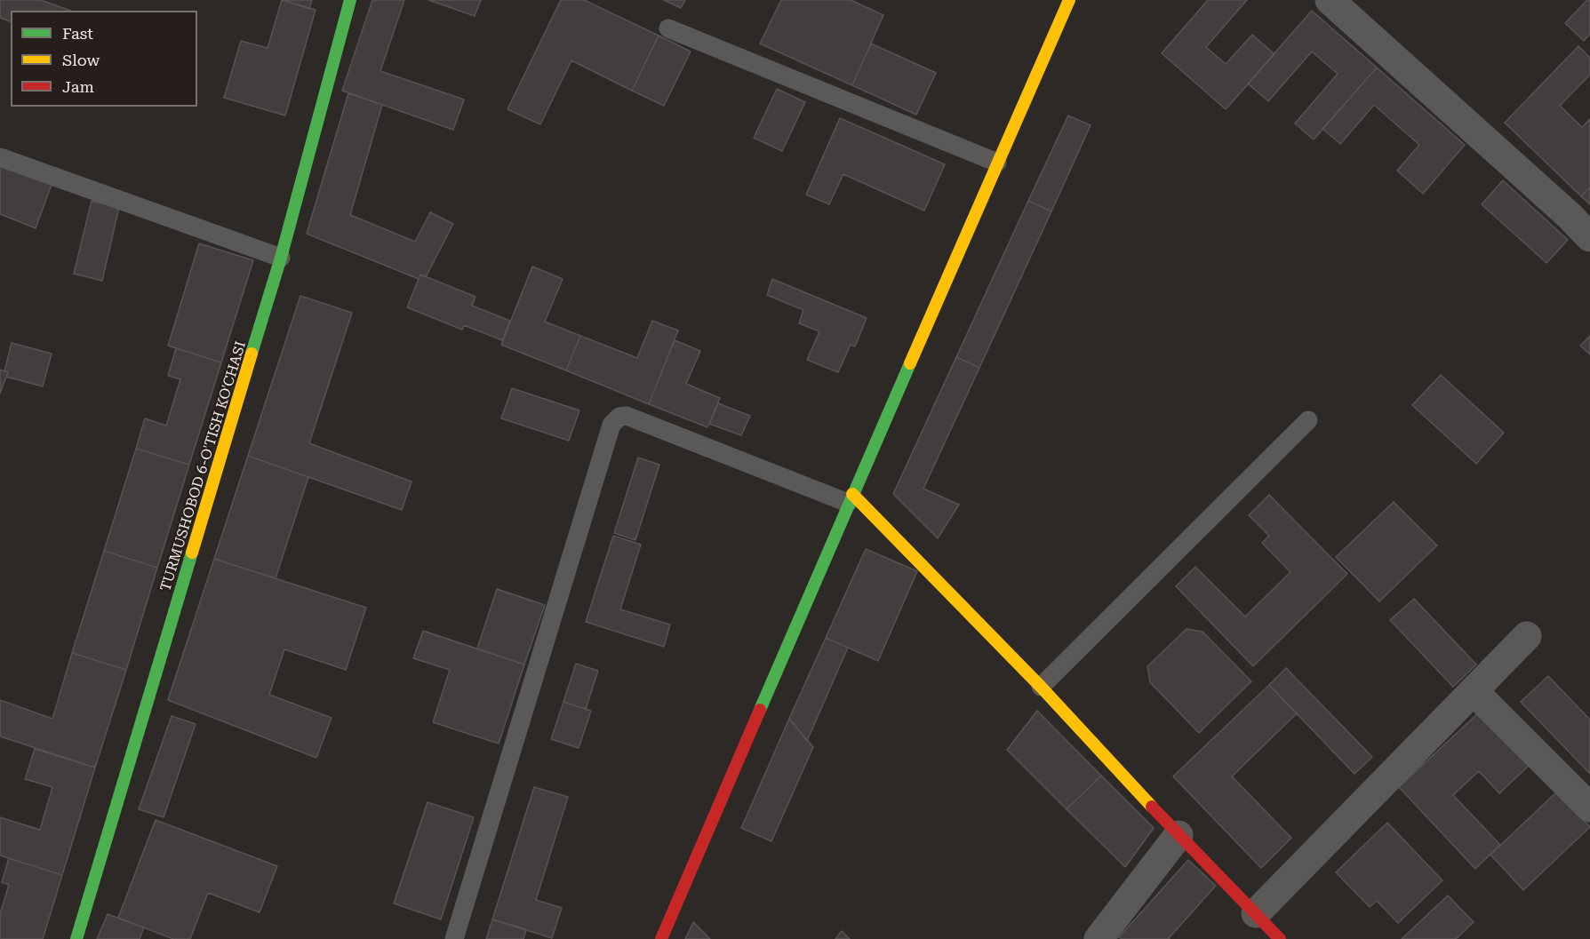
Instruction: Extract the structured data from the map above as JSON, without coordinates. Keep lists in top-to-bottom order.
{
  "streets": {
    "street": ["TURMUSHOBOD 6-O'TISH KO'CHASI"]
  },
  "legend": ["Fast", "Slow", "Jam"]
}
